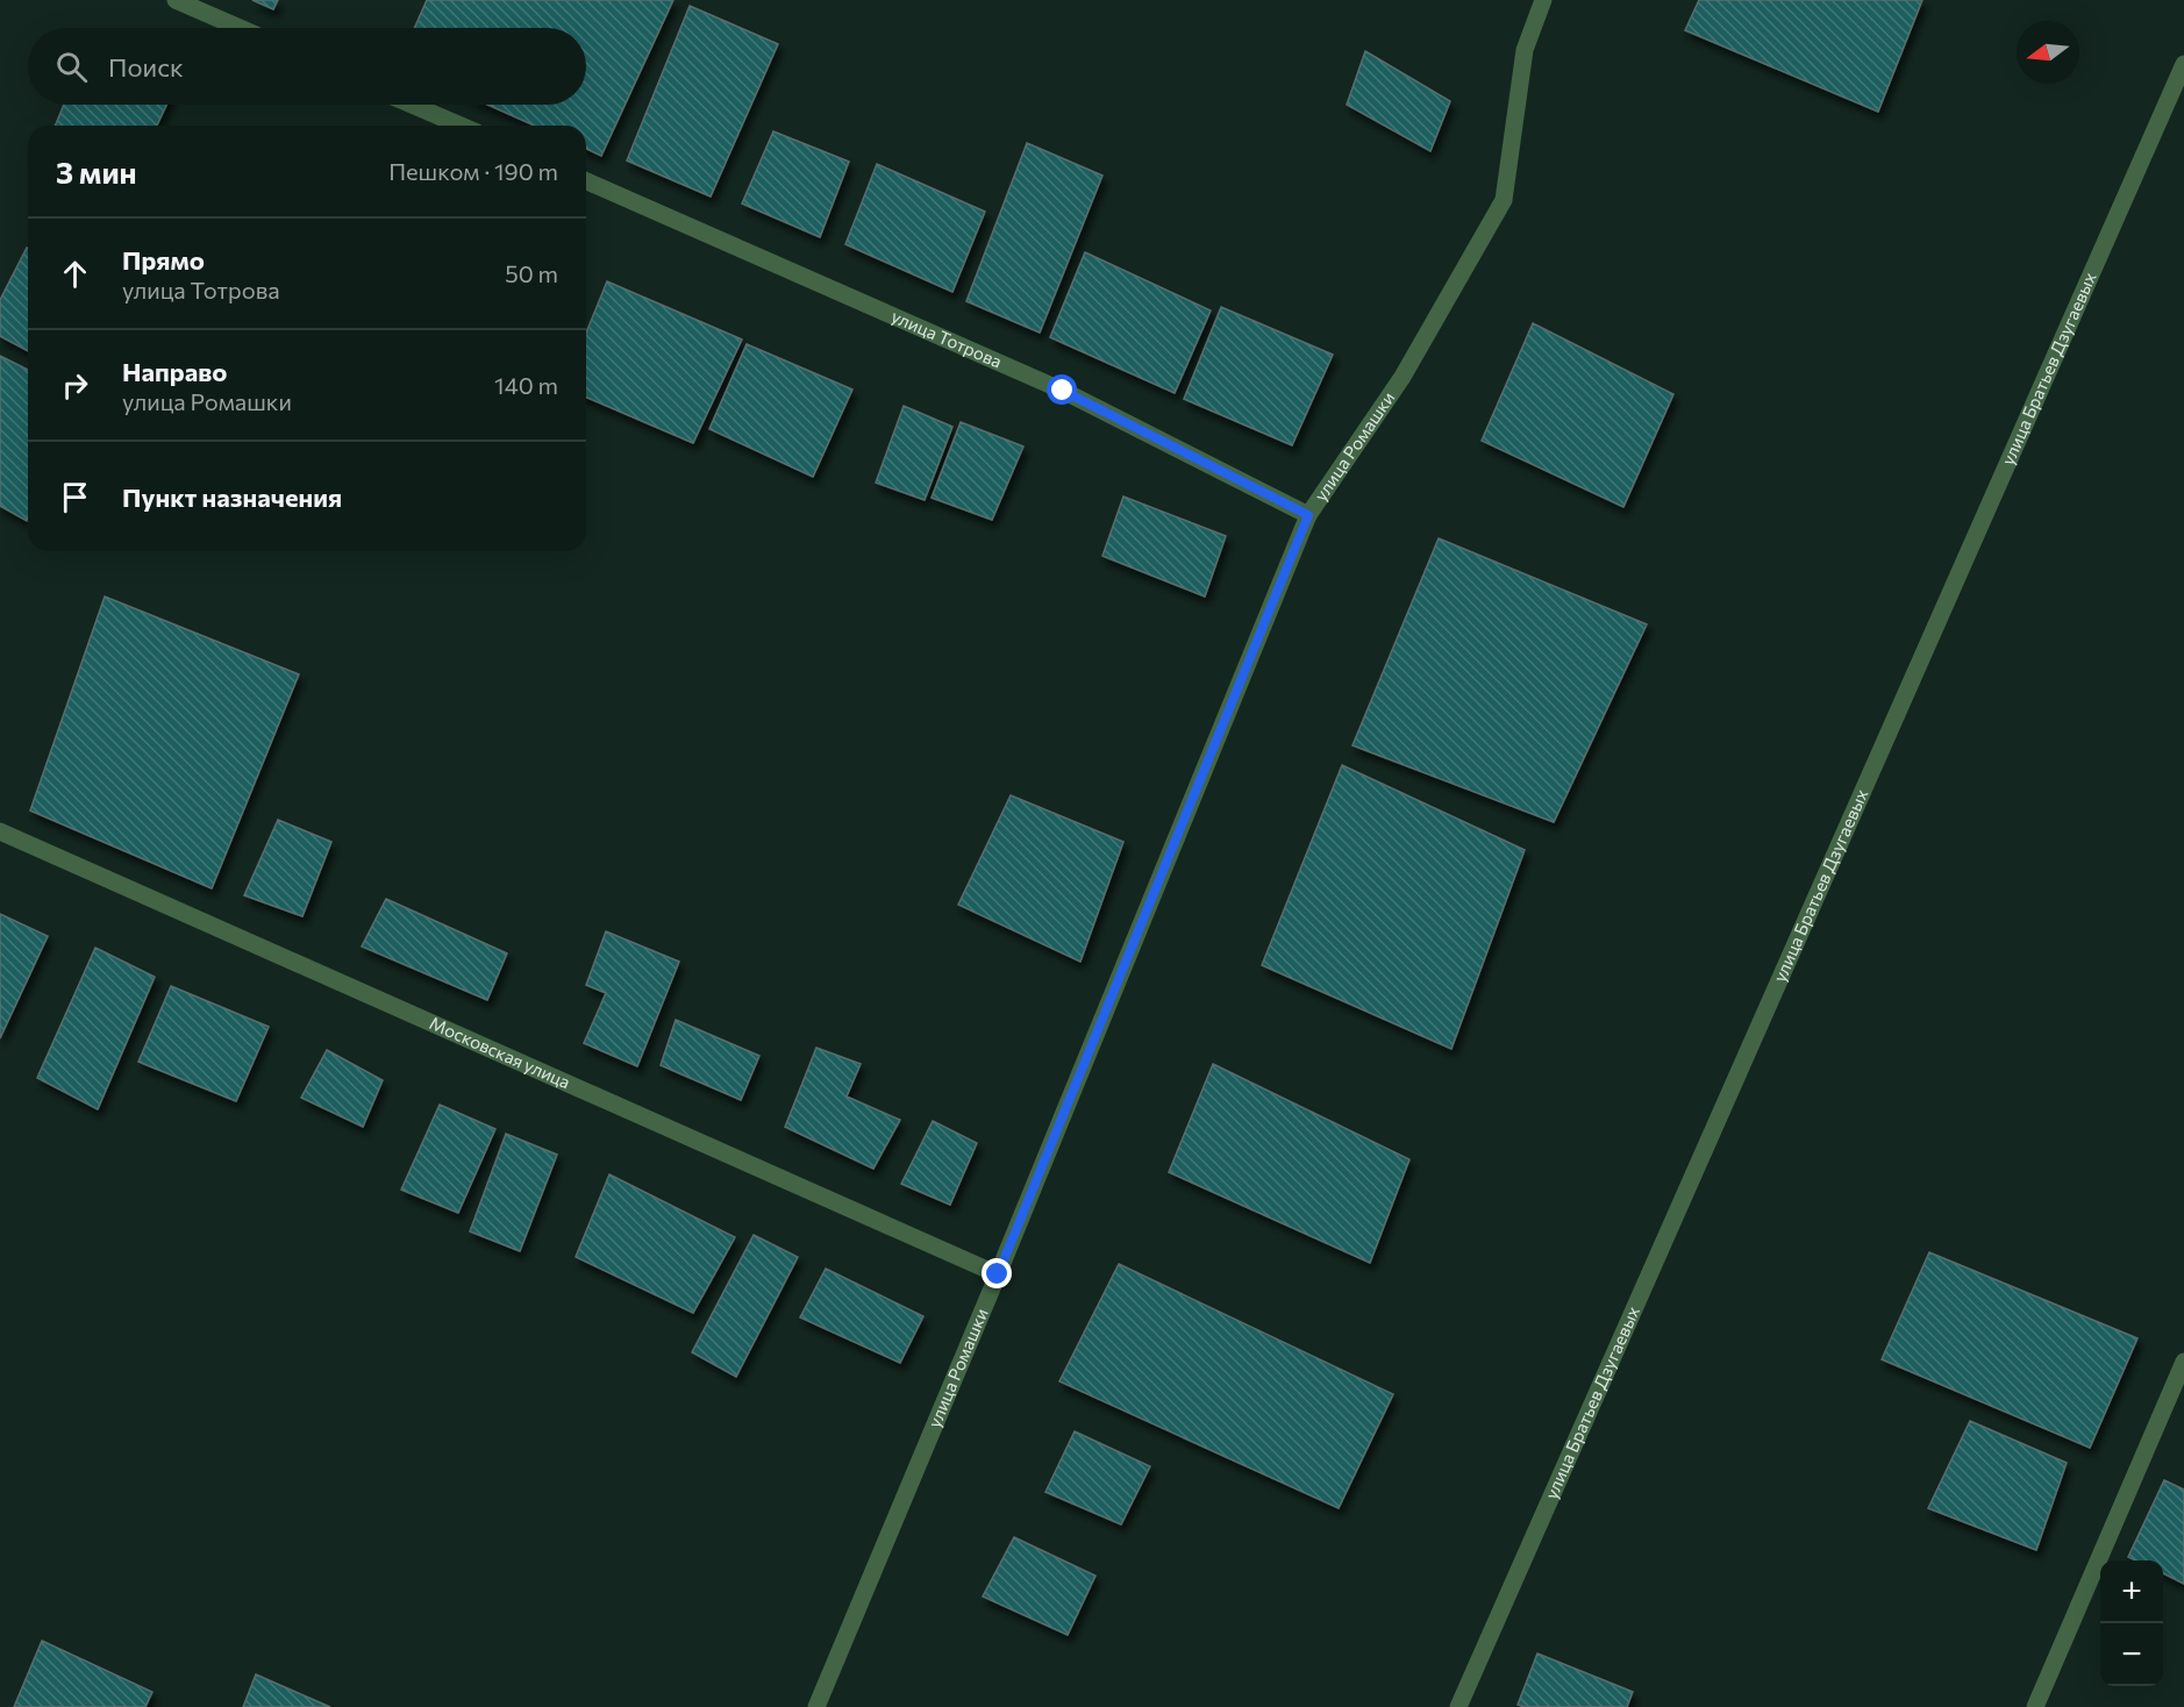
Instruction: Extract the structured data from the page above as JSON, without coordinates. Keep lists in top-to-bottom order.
{
  "streets": {
    "street": [
      "улица Тотрова",
      "улица Братьев Дзугаевых",
      "улица Ромашки",
      "Московская улица"
    ]
  },
  "crossings": [
    ["улица Тотрова", "улица Ромашки"],
    ["улица Ромашки", "Московская улица"]
  ],
  "north": "left",
  "page": {
    "search": "Поиск",
    "heading": ["3 мин", "Пешком · 190 m"],
    "list": [
      ["Прямо", "улица Тотрова", "50 m"],
      ["Направо", "улица Ромашки", "140 m"],
      "Пункт назначения"
    ],
    "map_buttons": ["+", "−"]
  }
}
